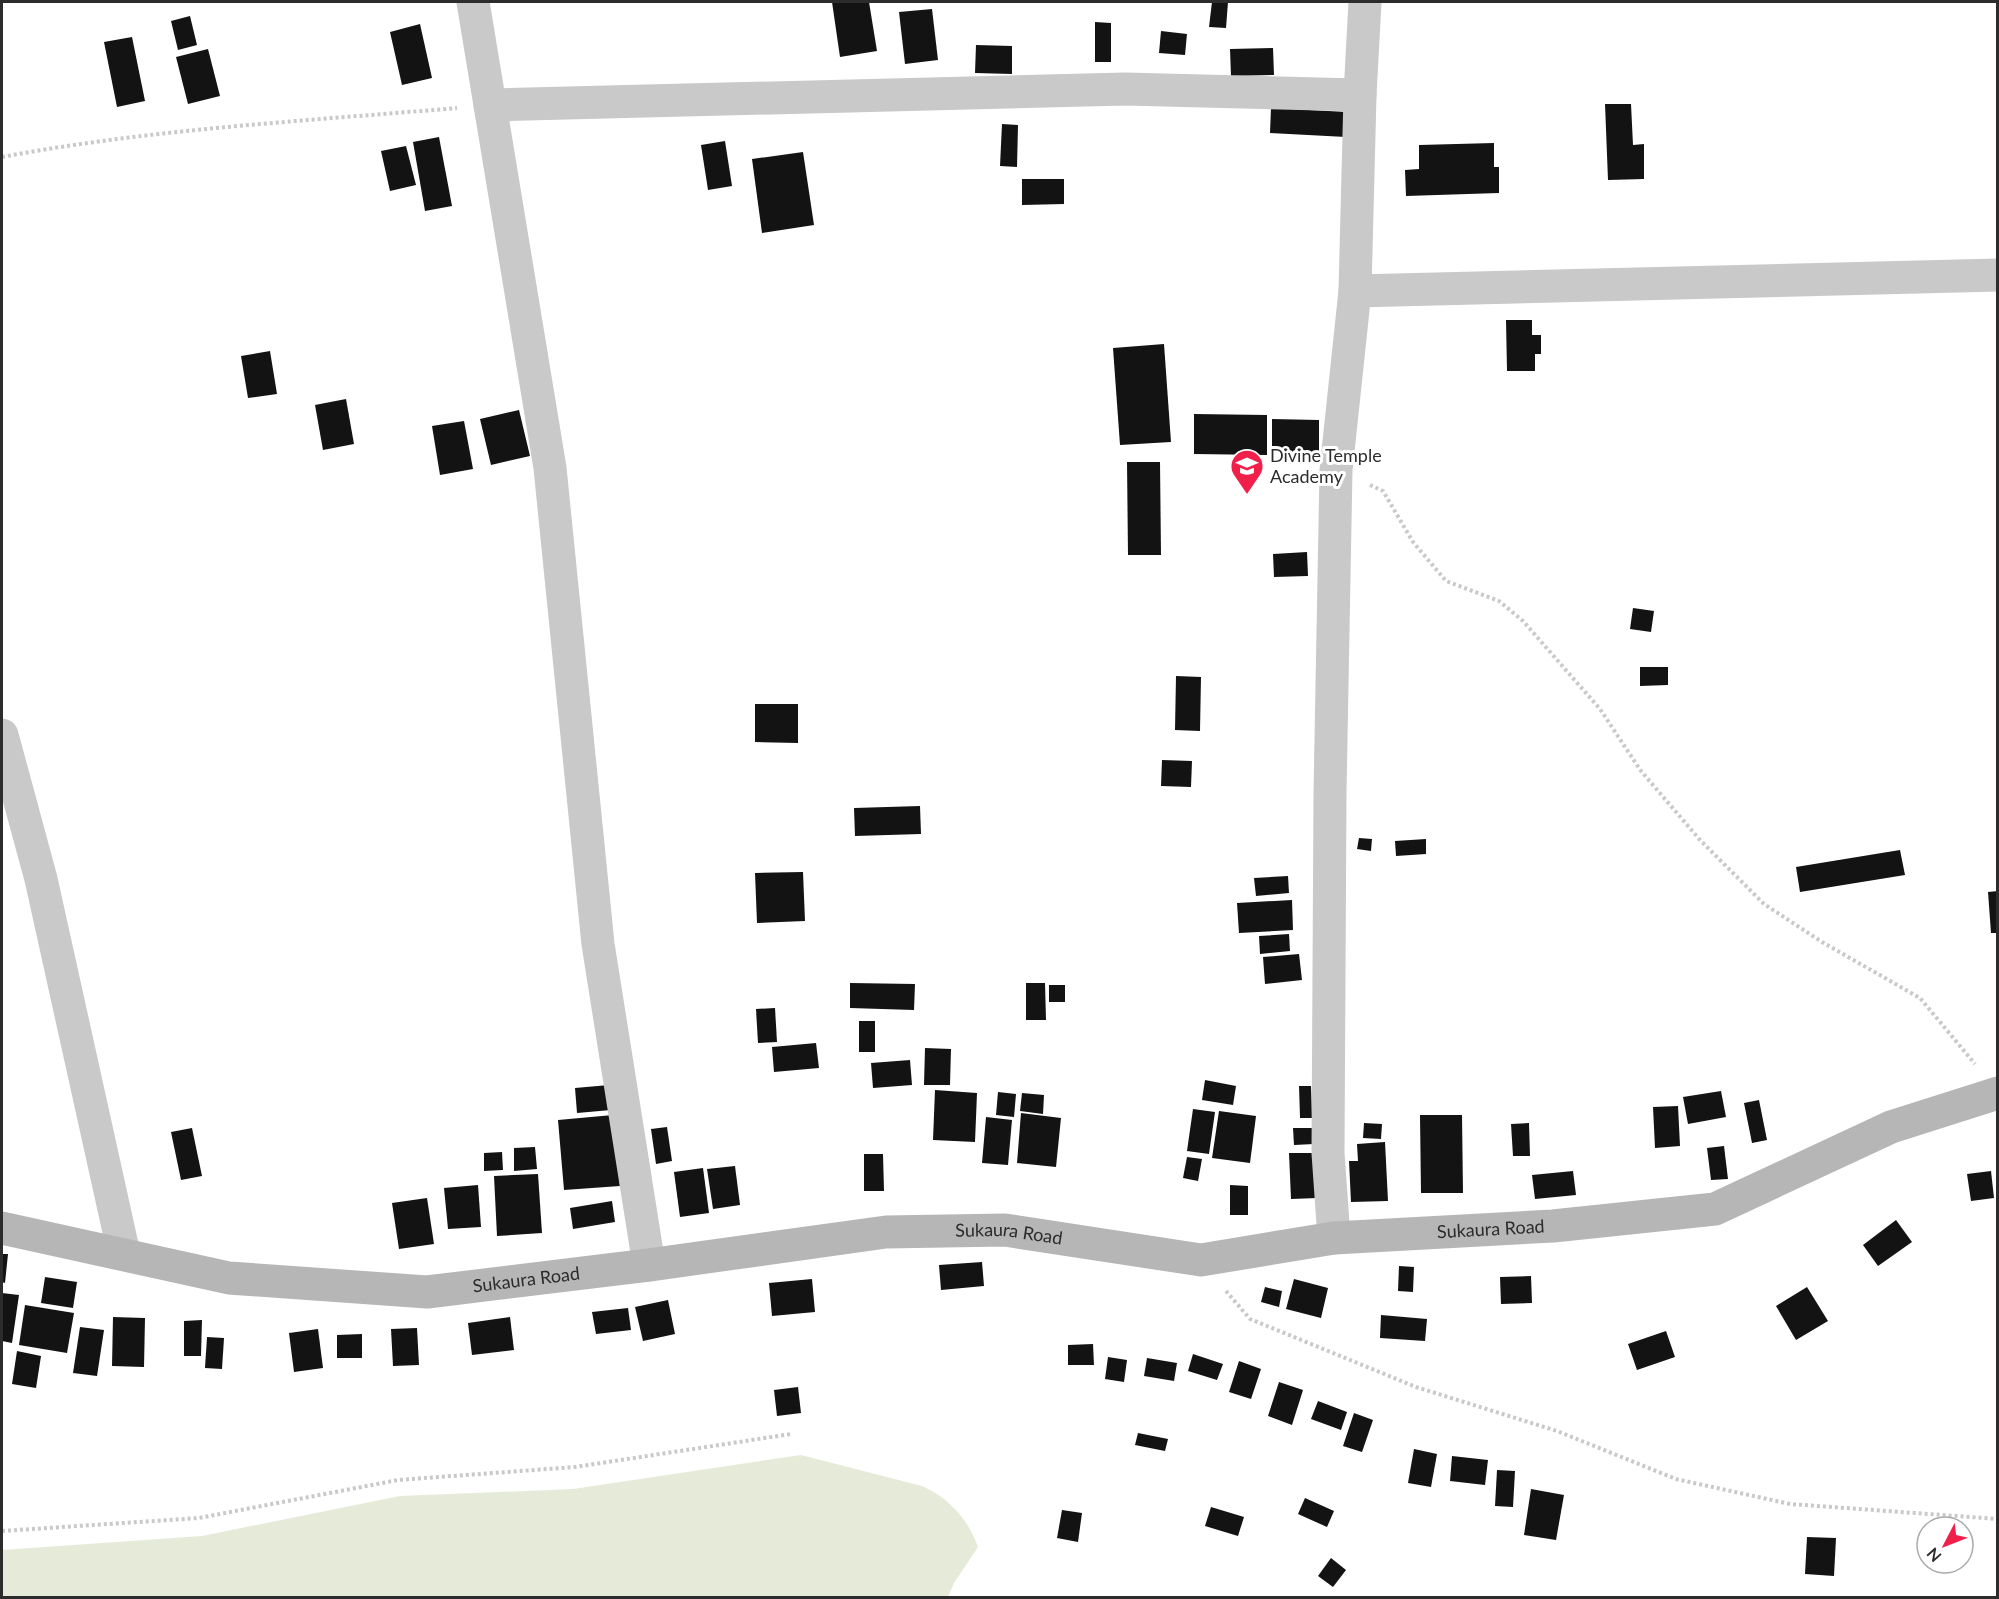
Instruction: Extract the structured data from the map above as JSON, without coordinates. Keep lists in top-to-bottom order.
{
  "streets": {
    "street": ["Sukaura Road"]
  },
  "places": {
    "school or university": ["Divine Temple Academy"]
  },
  "north": "bottom left"
}
